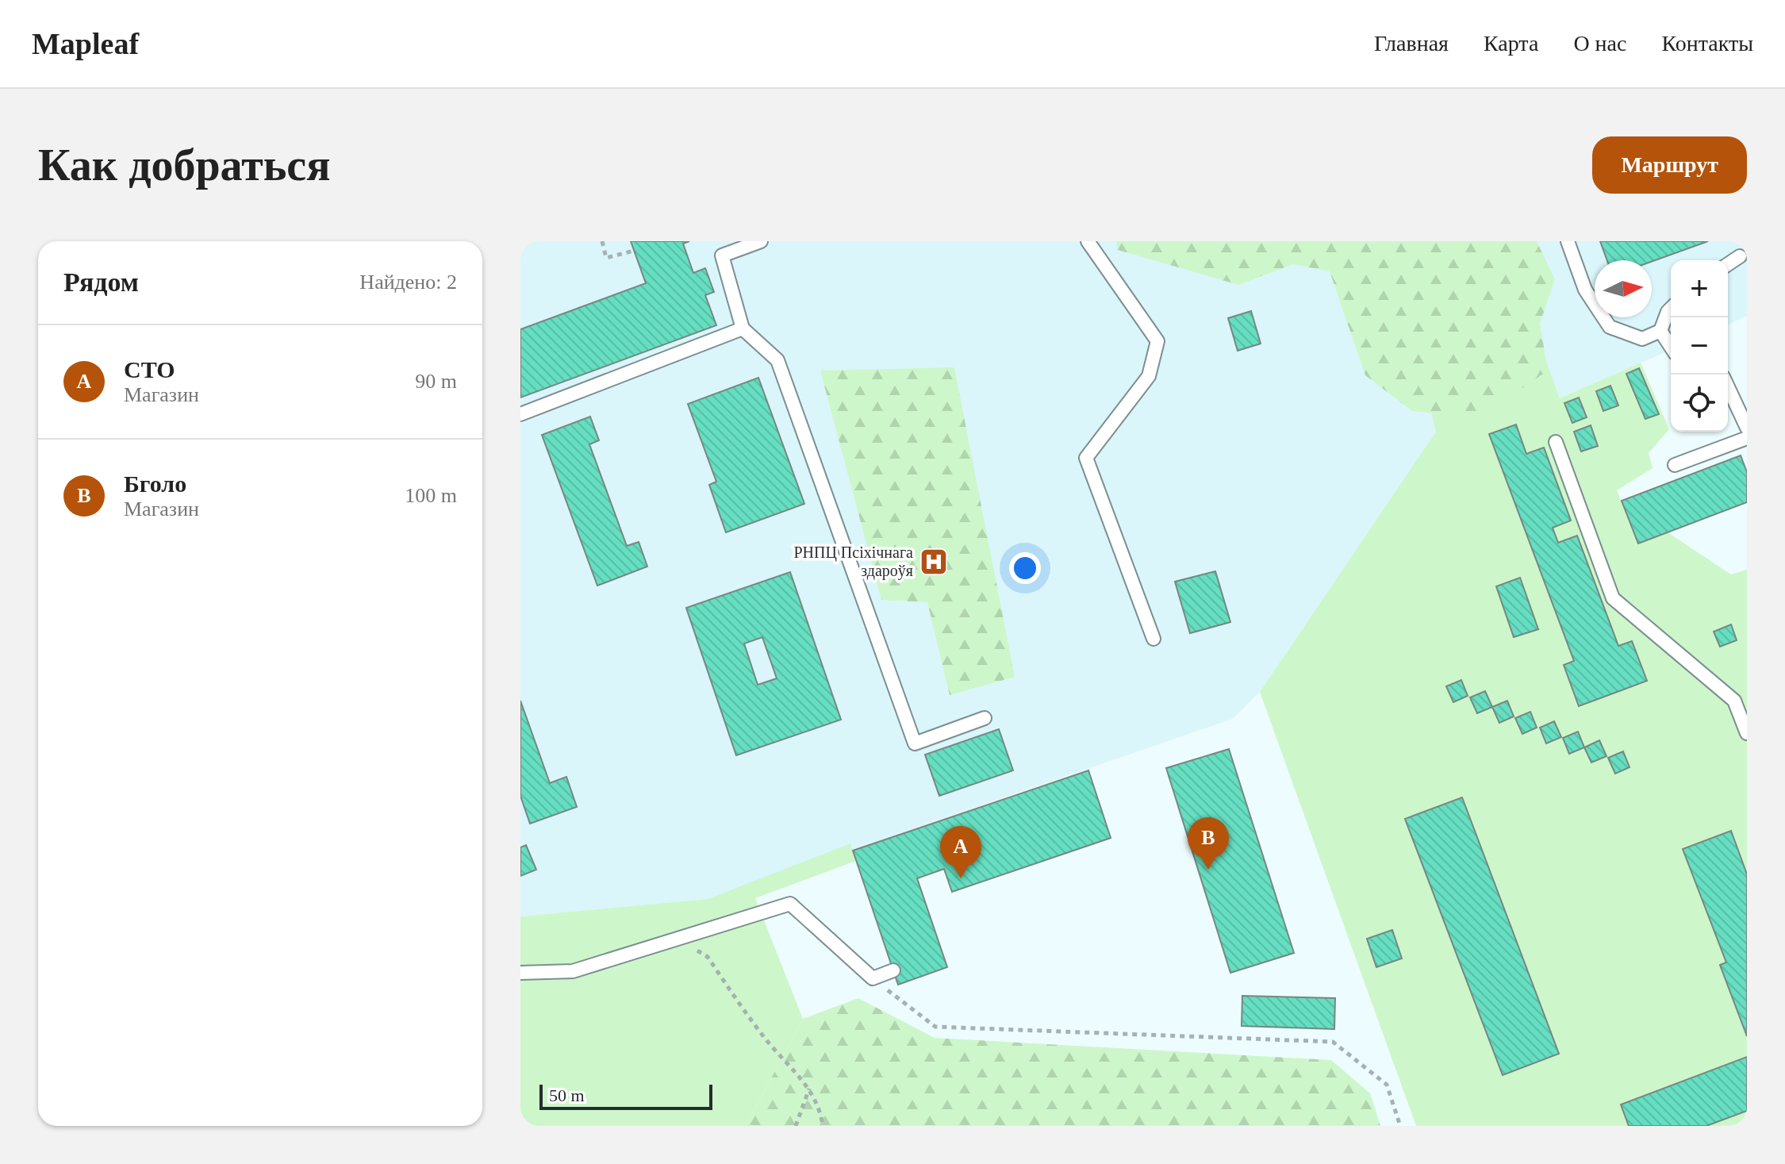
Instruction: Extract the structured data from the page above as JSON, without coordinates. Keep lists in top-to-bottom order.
{
  "places": {
    "hospital": ["РНПЦ Псіхічнага здароўя"]
  },
  "scale_bar": "50 m",
  "north": "right",
  "page": {
    "header": "Mapleaf",
    "nav": [
      "Главная",
      "Карта",
      "О нас",
      "Контакты"
    ],
    "buttons": "Маршрут",
    "title": "Как добраться",
    "heading": ["Рядом", "Найдено: 2"],
    "map_buttons": ["+", "−"],
    "list": [
      {
        "mark": "A",
        "name": "СТО",
        "note": "Магазин",
        "value": "90 m"
      },
      {
        "mark": "B",
        "name": "Бголо",
        "note": "Магазин",
        "value": "100 m"
      }
    ],
    "pins": ["B", "A"],
    "scale": "50 m"
  }
}
